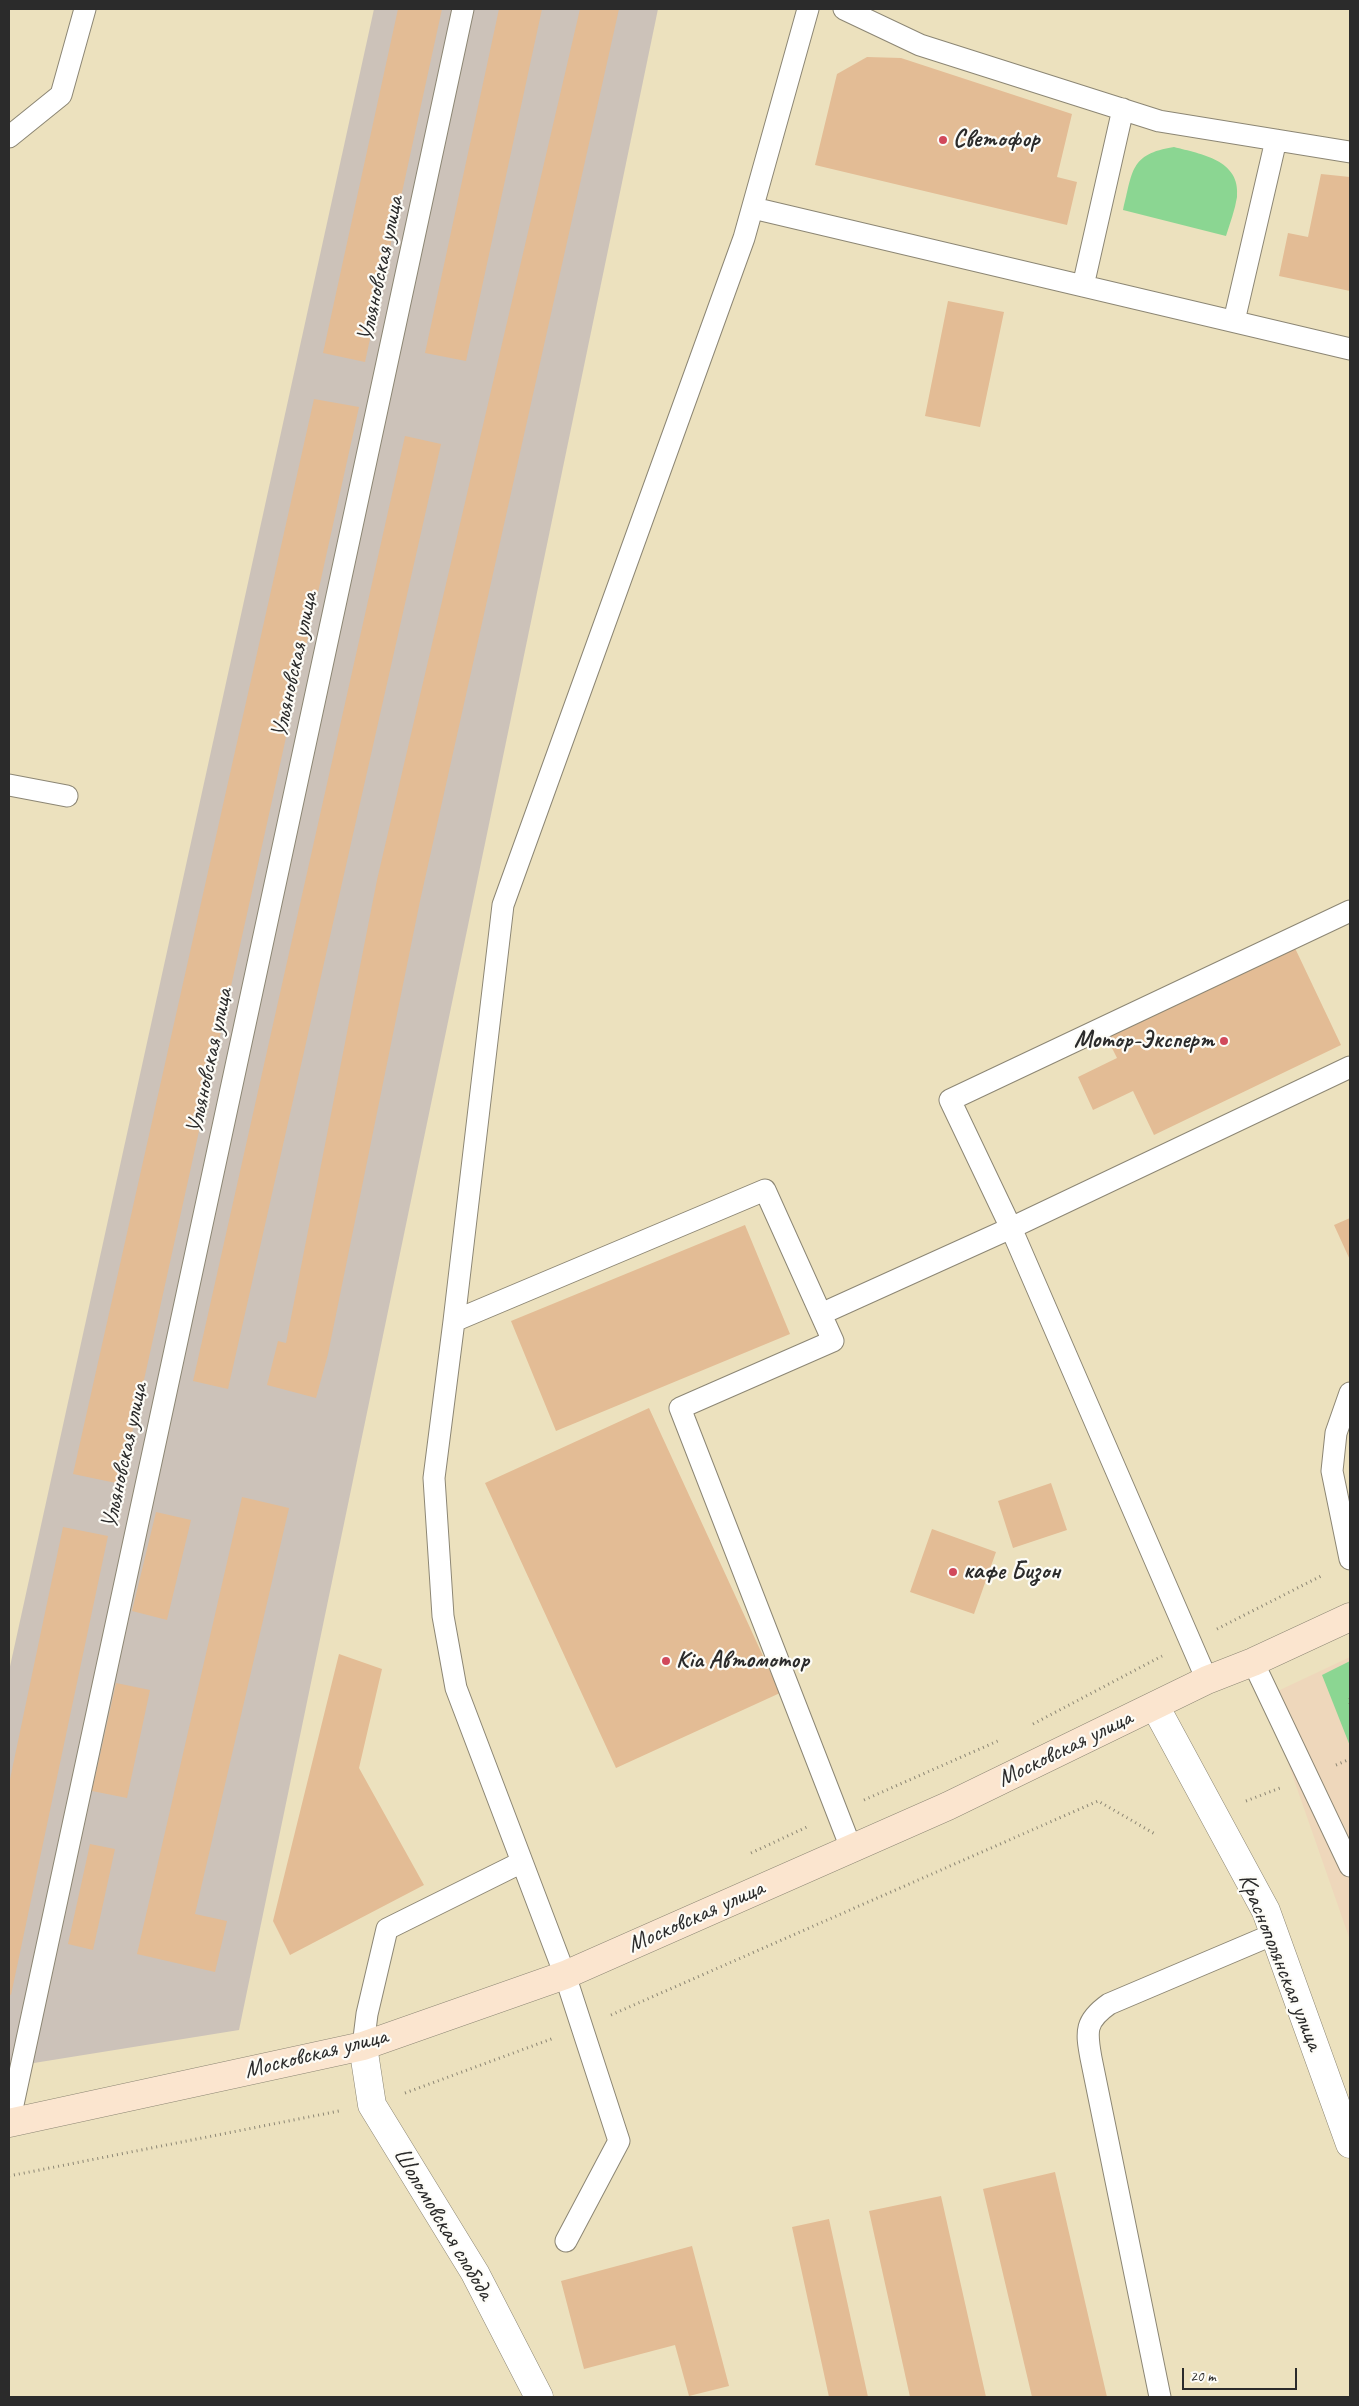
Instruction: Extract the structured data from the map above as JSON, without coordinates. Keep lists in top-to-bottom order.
{
  "streets": {
    "main road": ["Московская улица"],
    "street": ["Краснополянская улица", "Шоломовская слобода"],
    "lane": ["Ульяновская улица"]
  },
  "crossings": [
    ["Ульяновская улица", "Московская улица"],
    ["Московская улица", "Краснополянская улица"],
    ["Московская улица", "Шоломовская слобода"]
  ],
  "places": [
    "Светофор",
    "Мотор-Эксперт",
    "кафе Бизон",
    "Kia Автомотор"
  ],
  "scale_bar": "20 m"
}
